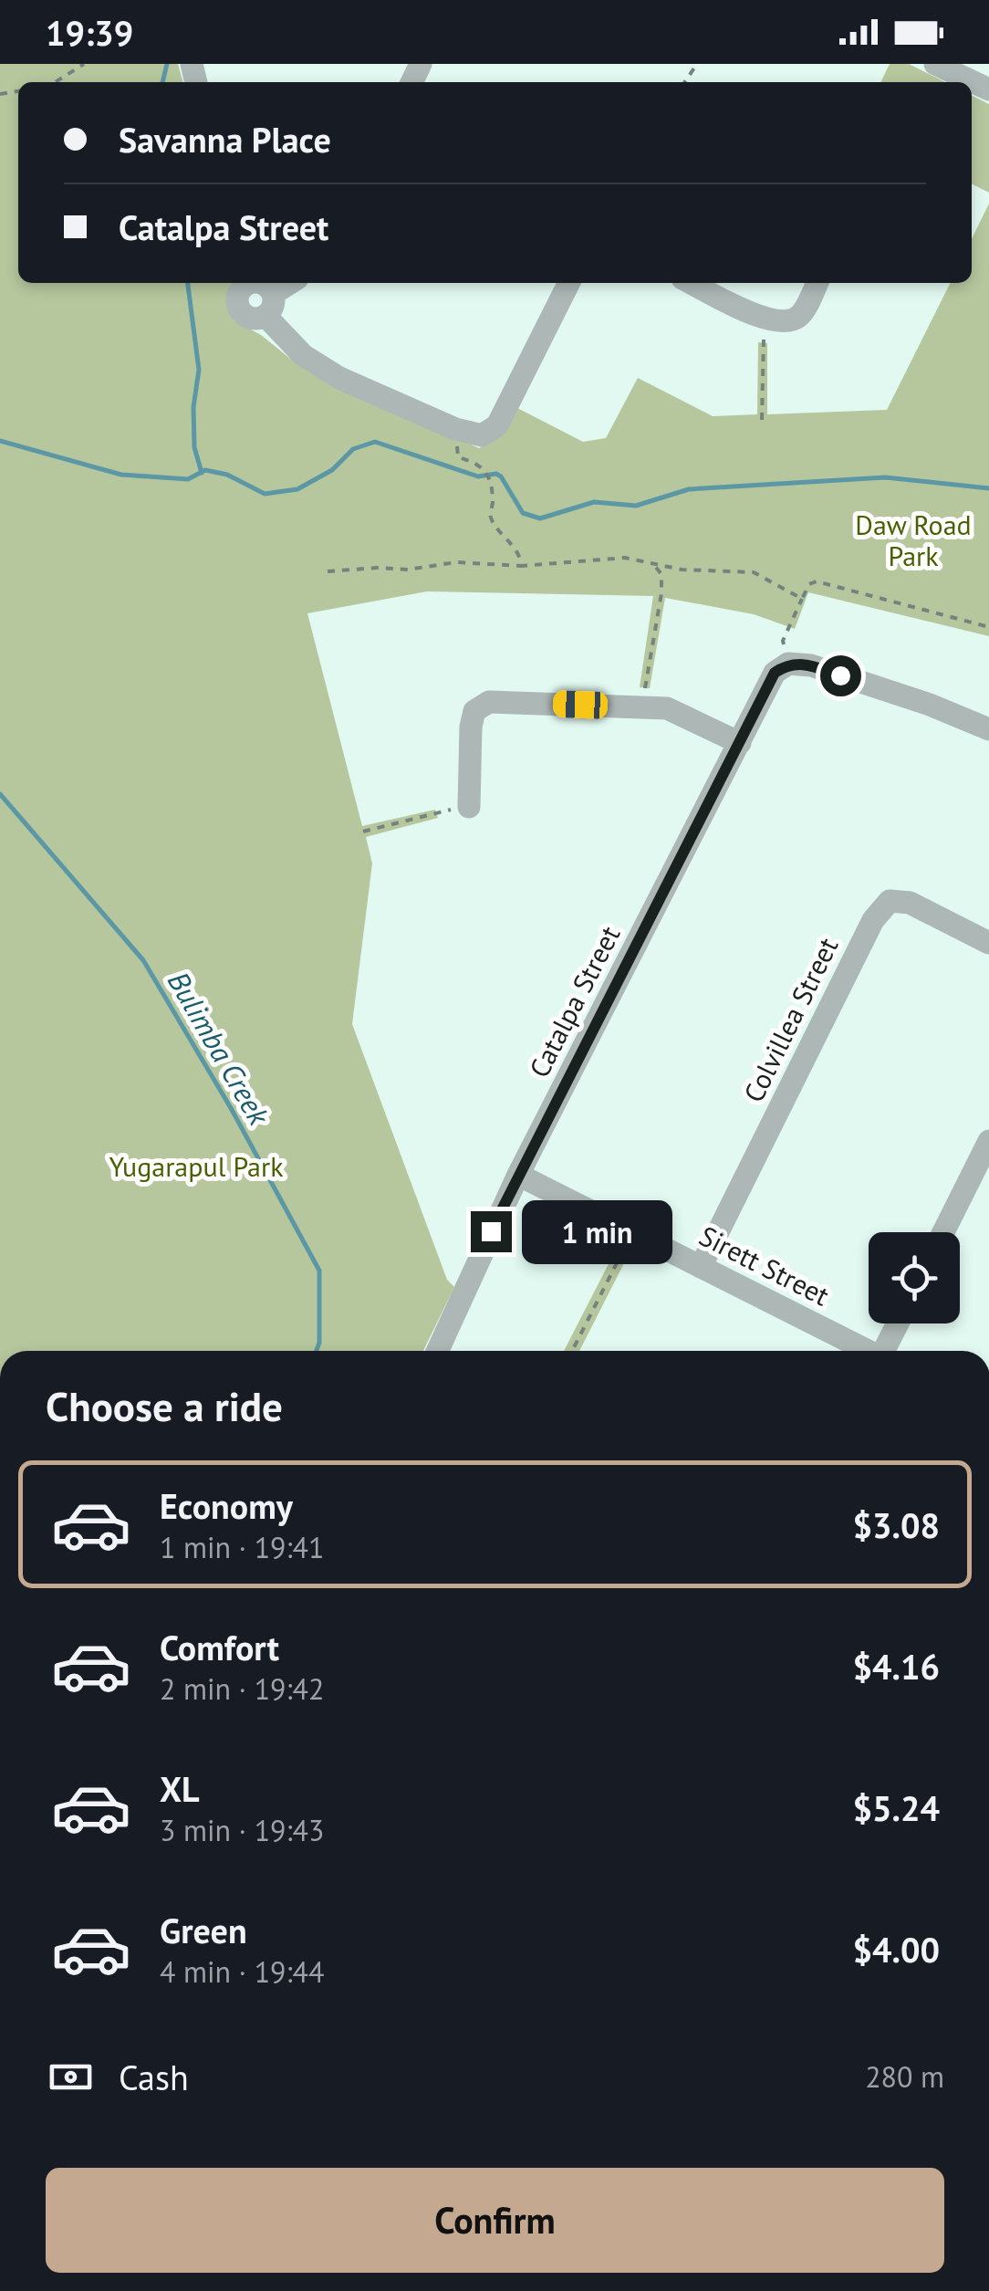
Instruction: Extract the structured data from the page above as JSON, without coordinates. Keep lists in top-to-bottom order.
{
  "streets": {
    "street": ["Catalpa Street", "Colvillea Street", "Sirett Street"]
  },
  "crossings": [
    ["Catalpa Street", "Sirett Street"],
    ["Colvillea Street", "Sirett Street"]
  ],
  "water": ["Bulimba Creek"],
  "parks": ["Daw Road Park", "Yugarapul Park"],
  "page": {
    "status": "19:39",
    "banner": ["Savanna Place", "Catalpa Street"],
    "bubble": "1 min",
    "heading": "Choose a ride",
    "list": [
      {
        "name": "Economy",
        "note": "1 min · 19:41",
        "value": "$3.08"
      },
      {
        "name": "Comfort",
        "note": "2 min · 19:42",
        "value": "$4.16"
      },
      {
        "name": "XL",
        "note": "3 min · 19:43",
        "value": "$5.24"
      },
      {
        "name": "Green",
        "note": "4 min · 19:44",
        "value": "$4.00"
      }
    ],
    "pay": ["Cash", "280 m"],
    "buttons": "Confirm"
  }
}
